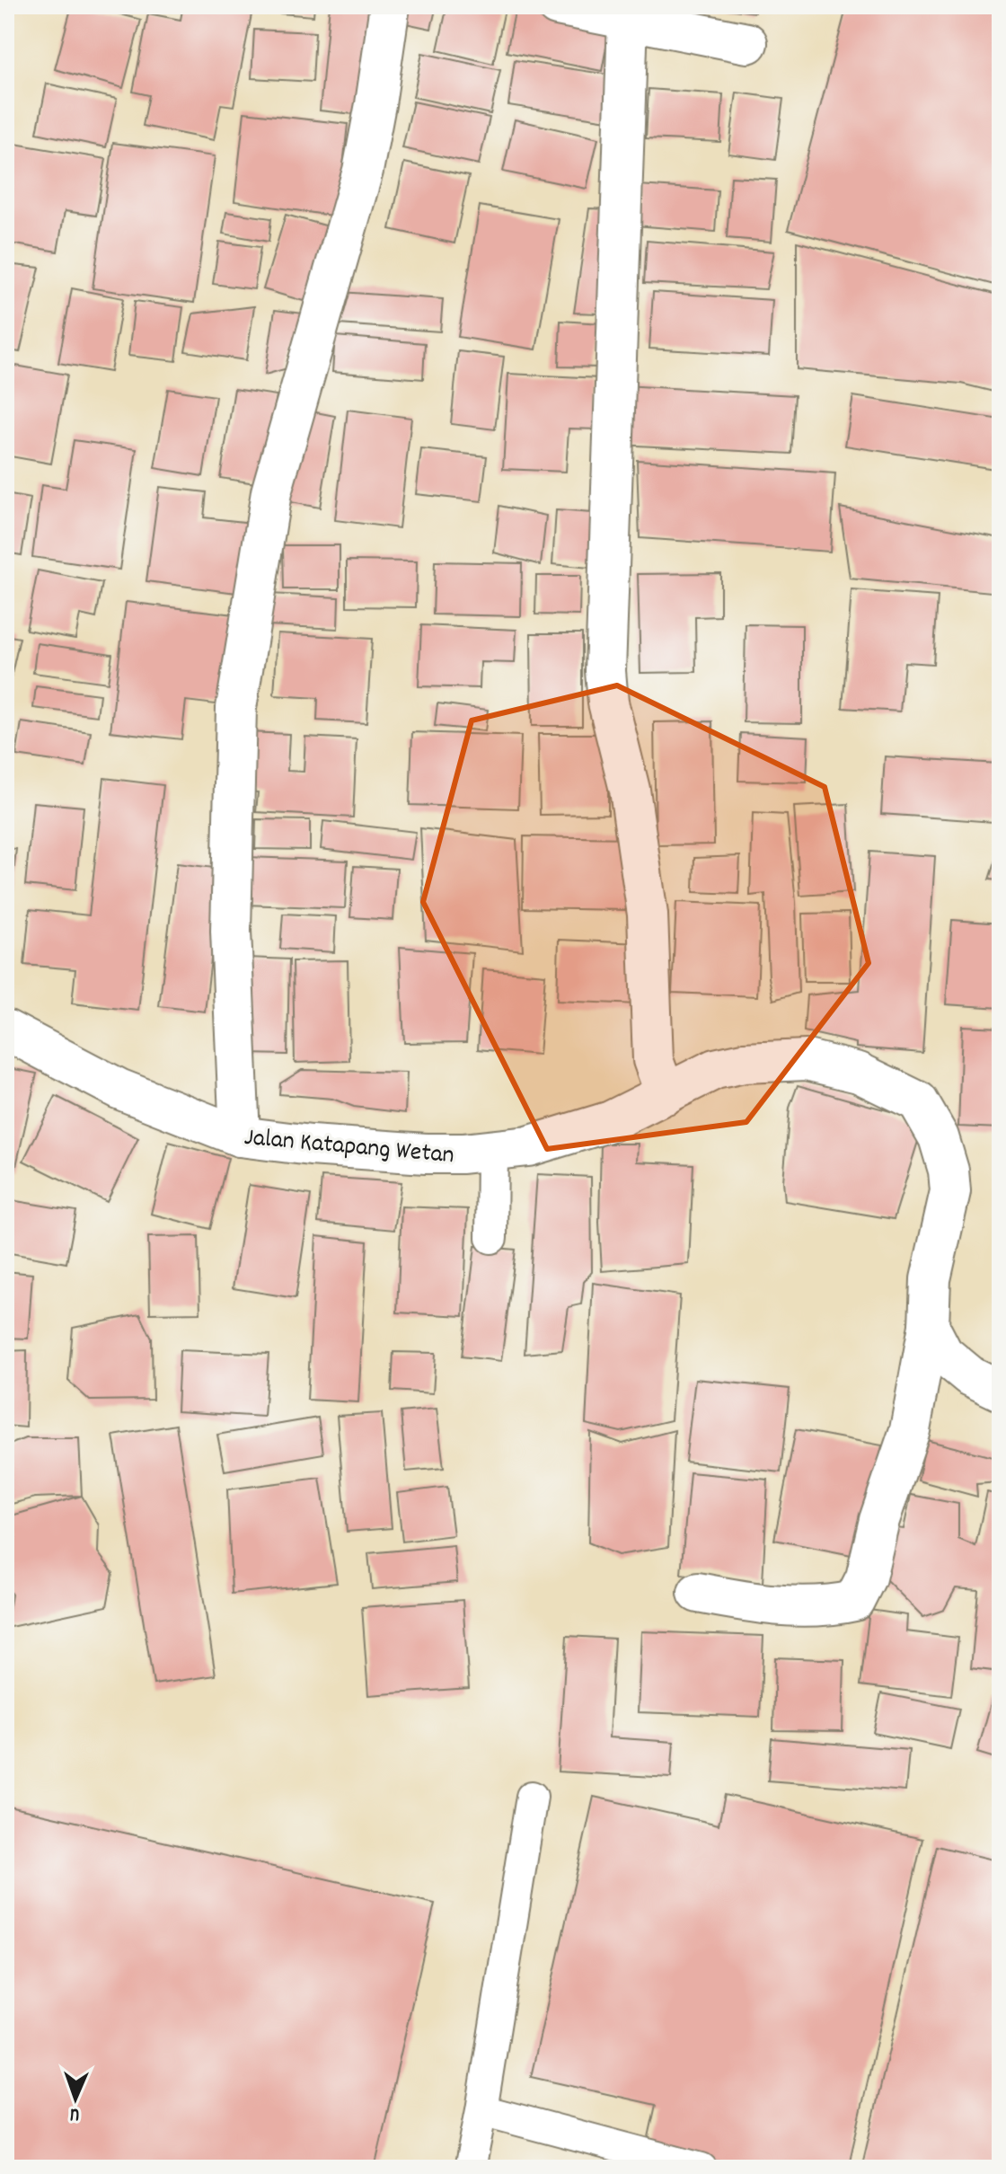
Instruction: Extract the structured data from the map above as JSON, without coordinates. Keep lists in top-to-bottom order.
{
  "streets": {
    "street": ["Jalan Katapang Wetan"]
  },
  "north": "bottom"
}
